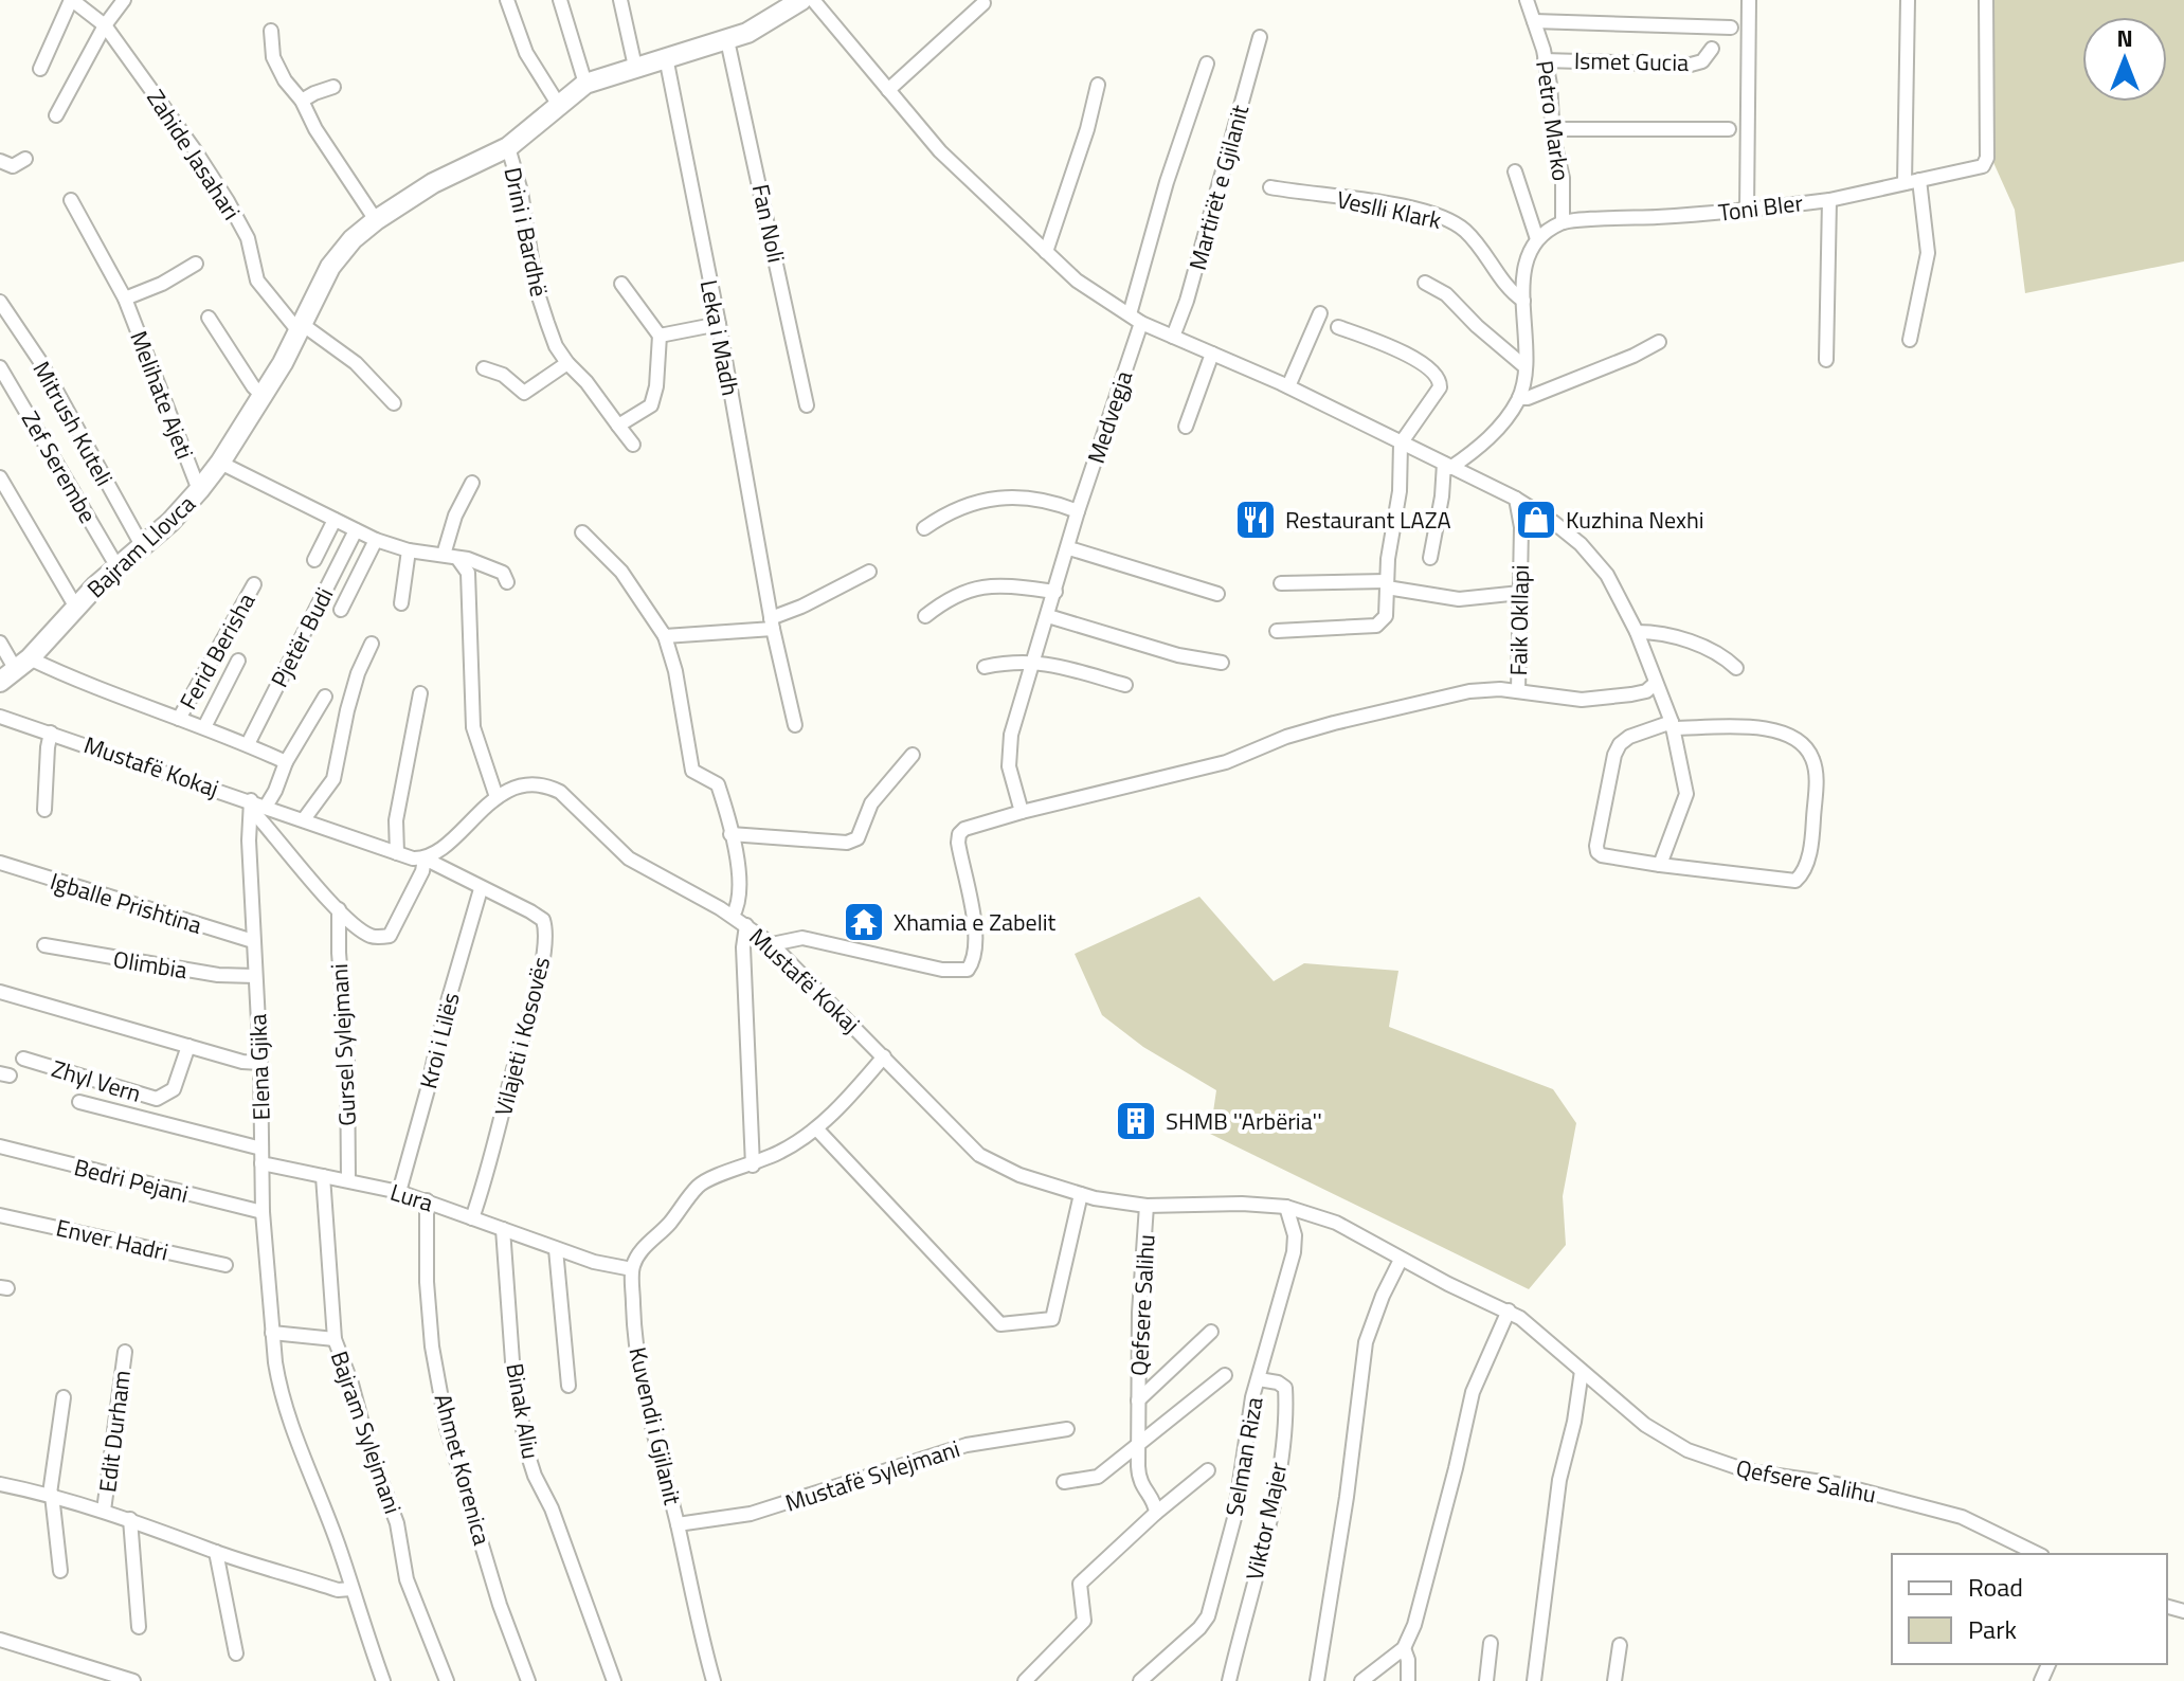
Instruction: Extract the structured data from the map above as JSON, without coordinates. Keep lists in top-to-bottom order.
{
  "streets": {
    "street": [
      "Ismet Gucia",
      "Petro Marko",
      "Zahide Jasahari",
      "Martirët e Gjilanit",
      "Toni Bler",
      "Veslli Klark",
      "Fan Noli",
      "Drini i Bardhë",
      "Leka i Madh",
      "Melihate Ajeti",
      "Medvegja",
      "Mitrush Kuteli",
      "Zef Serembe",
      "Bajram Llovca",
      "Faik Okllapi",
      "Pjetër Budi",
      "Ferid Berisha",
      "Mustafë Kokaj",
      "Igballe Prishtina",
      "Olimbia",
      "Vilajeti i Kosovës",
      "Kroi i Lilës",
      "Gursel Sylejmani",
      "Elena Gjika",
      "Zhyl Vern",
      "Bedri Pejani",
      "Lura",
      "Enver Hadri",
      "Qefsere Salihu",
      "Binak Aliu",
      "Kuvendi i Gjilanit",
      "Edit Durham",
      "Bajram Sylejmani",
      "Selman Riza",
      "Ahmet Korenica",
      "Mustafë Sylejmani",
      "Viktor Majer"
    ]
  },
  "crossings": [
    ["Ismet Gucia", "Petro Marko"],
    ["Petro Marko", "Toni Bler"],
    ["Zahide Jasahari", "Bajram Llovca"],
    ["Fan Noli", "Bajram Llovca"],
    ["Drini i Bardhë", "Bajram Llovca"],
    ["Leka i Madh", "Bajram Llovca"],
    ["Melihate Ajeti", "Bajram Llovca"],
    ["Mitrush Kuteli", "Bajram Llovca"],
    ["Zef Serembe", "Bajram Llovca"],
    ["Mustafë Kokaj", "Vilajeti i Kosovës"],
    ["Mustafë Kokaj", "Kroi i Lilës"],
    ["Mustafë Kokaj", "Elena Gjika"],
    ["Mustafë Kokaj", "Qefsere Salihu"],
    ["Igballe Prishtina", "Elena Gjika"],
    ["Olimbia", "Elena Gjika"],
    ["Vilajeti i Kosovës", "Kroi i Lilës"],
    ["Vilajeti i Kosovës", "Lura"],
    ["Kroi i Lilës", "Lura"],
    ["Gursel Sylejmani", "Lura"],
    ["Elena Gjika", "Bedri Pejani"],
    ["Elena Gjika", "Lura"],
    ["Elena Gjika", "Edit Durham"],
    ["Lura", "Binak Aliu"],
    ["Lura", "Kuvendi i Gjilanit"],
    ["Lura", "Bajram Sylejmani"],
    ["Lura", "Ahmet Korenica"],
    ["Qefsere Salihu", "Selman Riza"],
    ["Kuvendi i Gjilanit", "Mustafë Sylejmani"],
    ["Selman Riza", "Viktor Majer"]
  ],
  "places": {
    "restaurant": ["Restaurant LAZA"],
    "shop": ["Kuzhina Nexhi"],
    "temple": ["Xhamia e Zabelit"],
    "building": ["SHMB ''Arbëria''"]
  },
  "legend": ["Road", "Park"],
  "north": "top"
}
